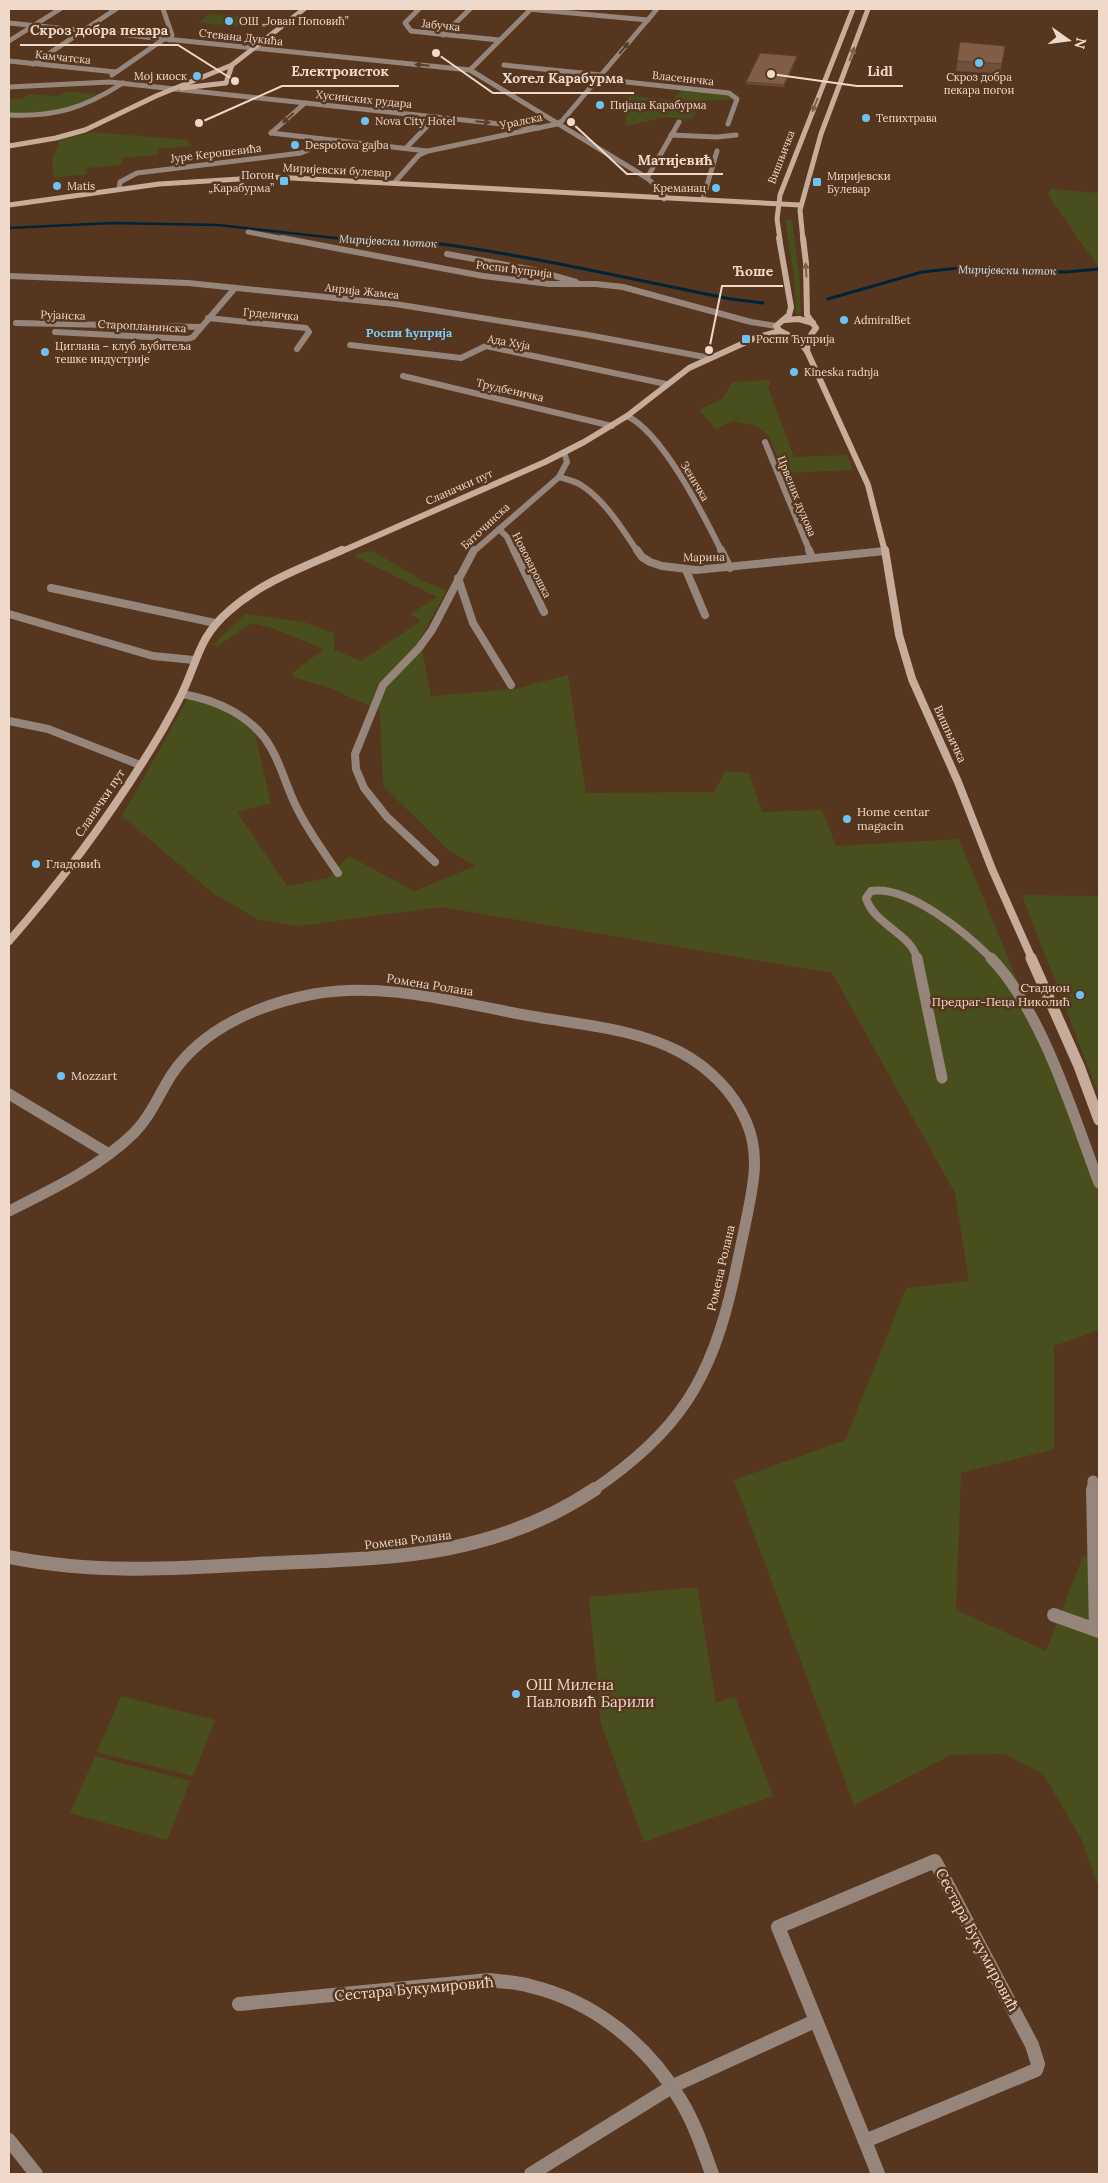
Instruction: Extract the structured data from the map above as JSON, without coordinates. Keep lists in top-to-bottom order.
{
  "streets": {
    "street": [
      "Јабучка",
      "Стевана Дукића",
      "Камчатска",
      "Власеничка",
      "Хусинских рудара",
      "Уралска",
      "Јуре Керошевића",
      "Вишњичка",
      "Миријевски булевар",
      "Роспи ћуприја",
      "Анрија Жамеа",
      "Грделичка",
      "Рујанска",
      "Старопланинска",
      "Ада Хуја",
      "Трудбеничка",
      "Зеничка",
      "Сланачки пут",
      "Црвених дудова",
      "Баточинска",
      "Марина",
      "Нововарошка",
      "Ромена Ролана",
      "Сестара Букумировић"
    ]
  },
  "crossings": [
    ["Власеничка", "Уралска"],
    ["Хусинских рудара", "Уралска"],
    ["Јуре Керошевића", "Миријевски булевар"],
    ["Вишњичка", "Миријевски булевар"],
    ["Вишњичка", "Роспи ћуприја"],
    ["Вишњичка", "Сланачки пут"],
    ["Вишњичка", "Марина"],
    ["Роспи ћуприја", "Сланачки пут"],
    ["Анрија Жамеа", "Старопланинска"],
    ["Анрија Жамеа", "Сланачки пут"],
    ["Грделичка", "Старопланинска"],
    ["Рујанска", "Старопланинска"],
    ["Ада Хуја", "Сланачки пут"],
    ["Трудбеничка", "Сланачки пут"],
    ["Зеничка", "Сланачки пут"],
    ["Зеничка", "Марина"],
    ["Црвених дудова", "Марина"],
    ["Баточинска", "Марина"],
    ["Баточинска", "Нововарошка"]
  ],
  "districts": ["Роспи ћуприја"],
  "water": ["Миријевски поток"],
  "places": {
    "other": [
      "ОШ „Јован Поповић”",
      "Хотел Карабурма",
      "Скроз добра пекара погон",
      "Lidl",
      "Мој киоск",
      "Скроз добра пекара",
      "Пијаца Карабурма",
      "Тепихтрава",
      "Nova City Hotel",
      "Матијевић",
      "Електроисток",
      "Despotova gajba",
      "Matis",
      "Креманац",
      "AdmiralBet",
      "Ћоше",
      "Циглана – клуб љубитеља тешке индустрије",
      "Kineska radnja",
      "Home centar magacin",
      "Гладовић",
      "Стадион Предраг-Пеца Николић",
      "Mozzart",
      "ОШ Милена Павловић Барили"
    ],
    "transit": ["Погон „Карабурма”", "Миријевски Булевар", "Роспи Ћуприја"]
  },
  "north": "right"
}
